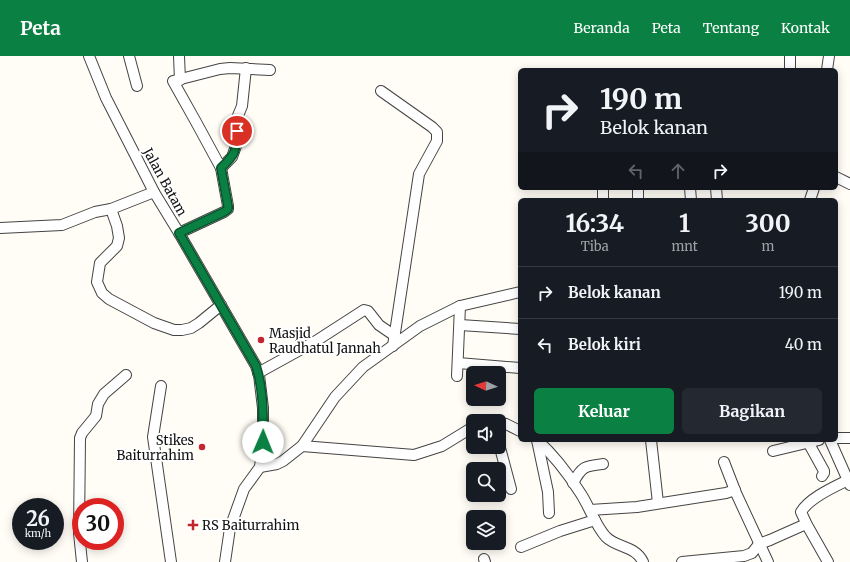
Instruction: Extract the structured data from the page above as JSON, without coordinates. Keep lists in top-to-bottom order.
{
  "streets": {
    "street": ["Jalan Batam"]
  },
  "places": {
    "other": ["Masjid Raudhatul Jannah", "Stikes Baiturrahim"],
    "health": ["RS Baiturrahim"]
  },
  "north": "left",
  "page": {
    "header": "Peta",
    "nav": [
      "Beranda",
      "Peta",
      "Tentang",
      "Kontak"
    ],
    "turn": ["190 m", "Belok kanan"],
    "eta": [
      "16:34",
      "Tiba",
      "1",
      "mnt",
      "300",
      "m"
    ],
    "list": [
      {
        "name": "Belok kanan",
        "value": "190 m"
      },
      {
        "name": "Belok kiri",
        "value": "40 m"
      }
    ],
    "buttons": ["Keluar", "Bagikan"],
    "speed": "26 km/h",
    "limit": "30"
  }
}
